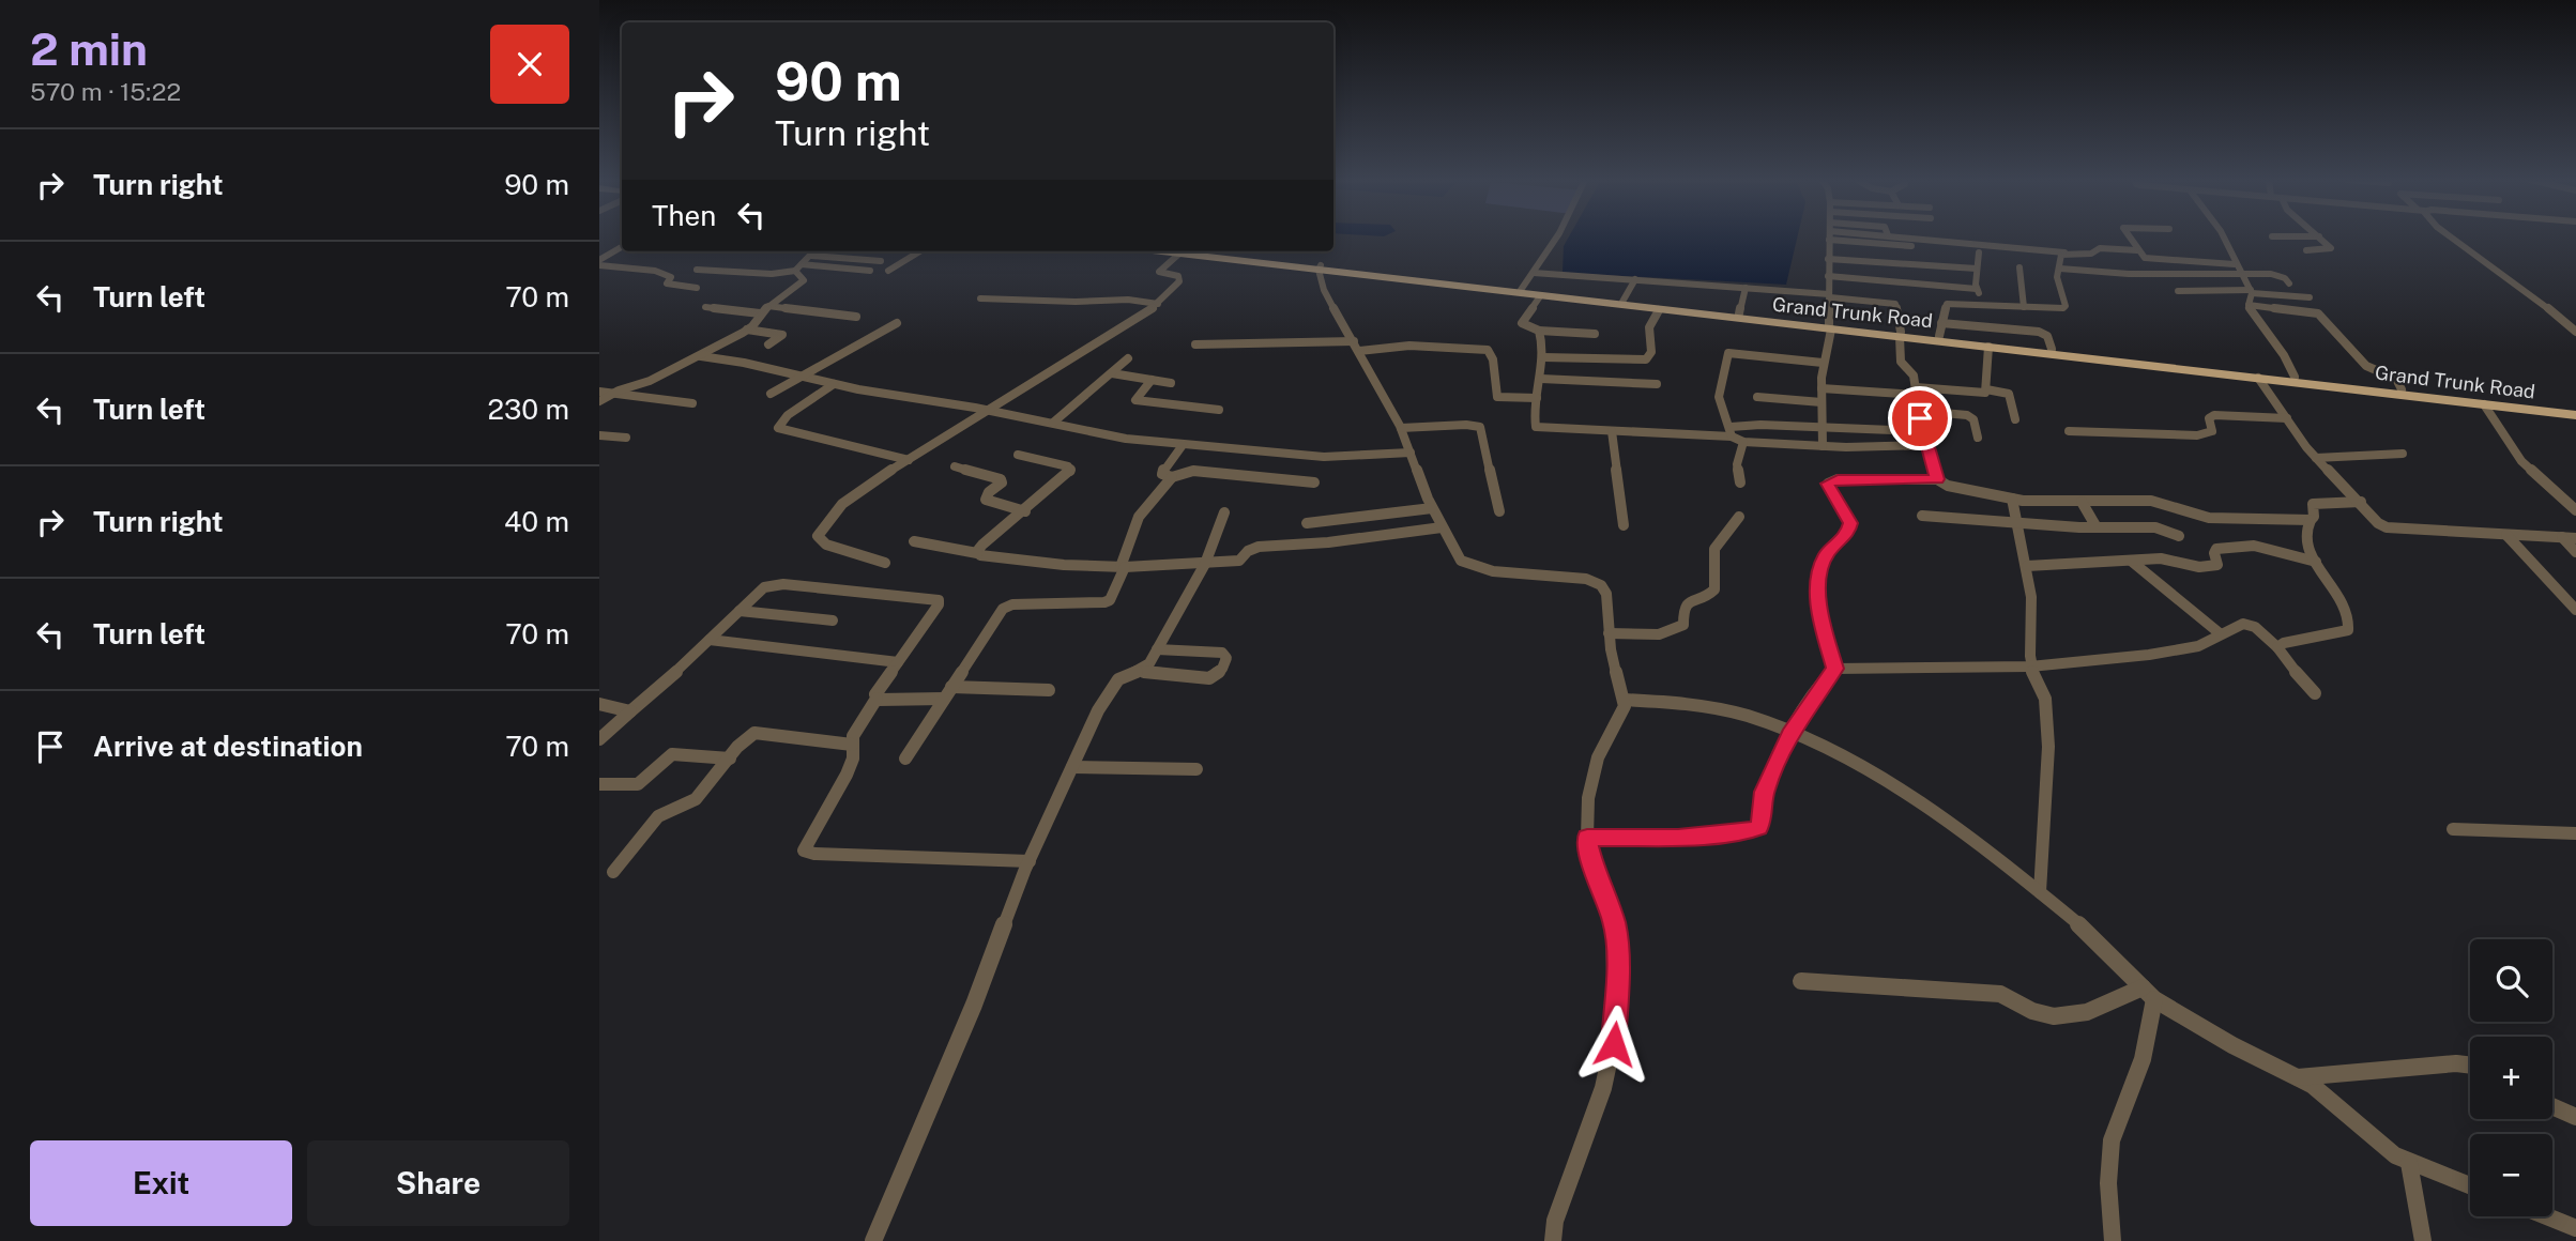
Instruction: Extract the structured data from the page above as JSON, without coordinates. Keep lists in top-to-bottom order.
{
  "streets": {
    "main road": ["Grand Trunk Road"]
  },
  "page": {
    "heading": ["2 min", "570 m · 15:22"],
    "turn": ["90 m", "Turn right"],
    "list": [
      {
        "name": "Turn right",
        "value": "90 m"
      },
      {
        "name": "Turn left",
        "value": "70 m"
      },
      {
        "name": "Turn left",
        "value": "230 m"
      },
      {
        "name": "Turn right",
        "value": "40 m"
      },
      {
        "name": "Turn left",
        "value": "70 m"
      },
      {
        "name": "Arrive at destination",
        "value": "70 m"
      }
    ],
    "then": "Then",
    "map_buttons": ["+", "−"],
    "buttons": ["Exit", "Share"]
  }
}
